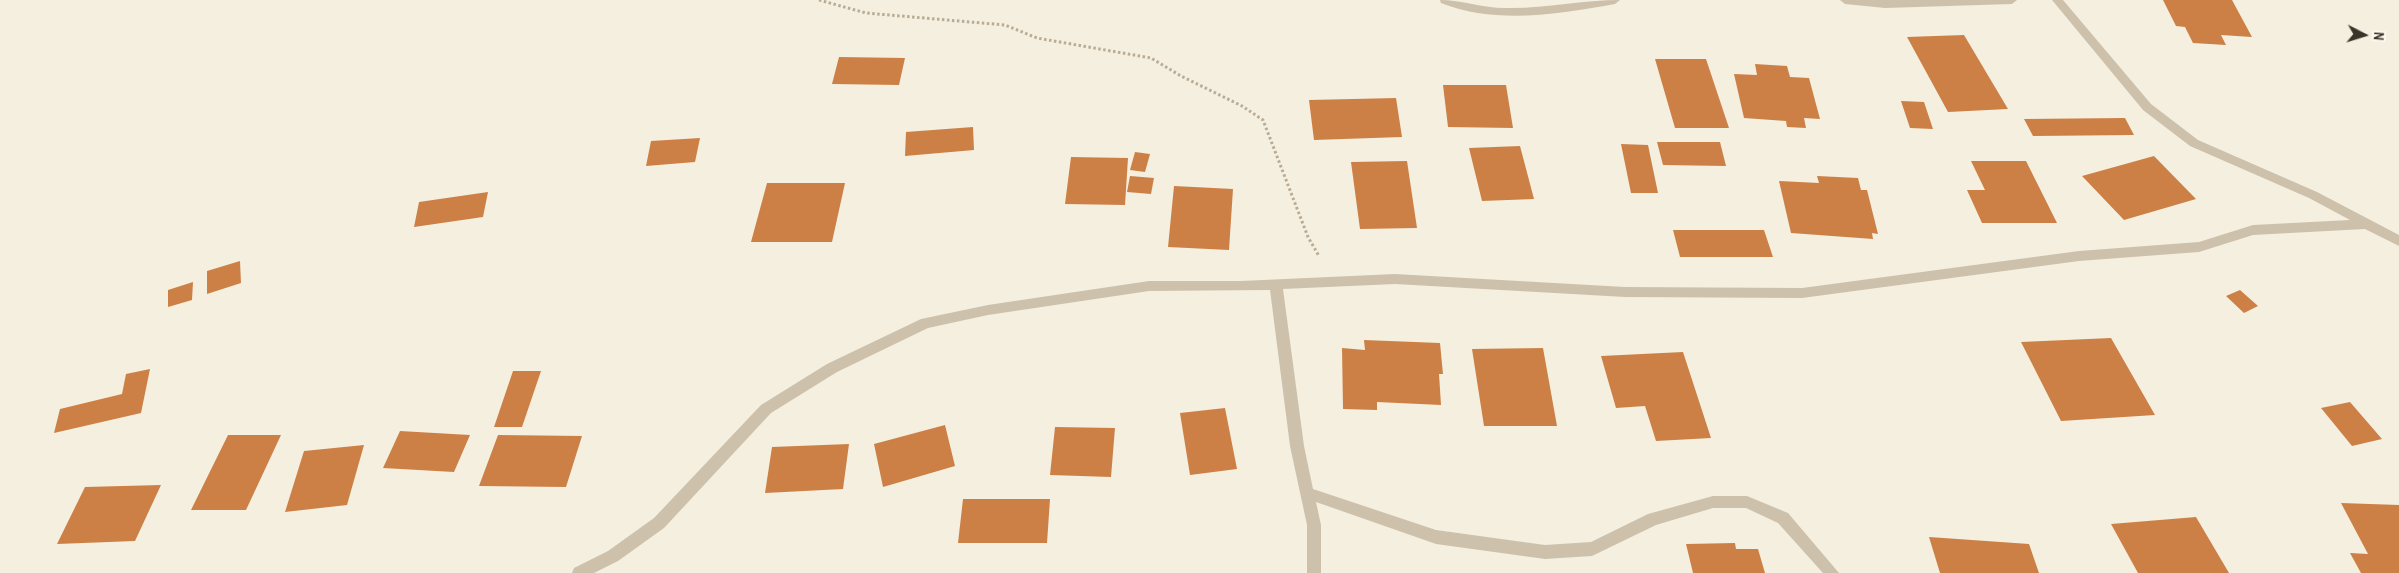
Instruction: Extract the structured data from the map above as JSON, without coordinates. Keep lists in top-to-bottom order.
{
  "north": "right"
}
